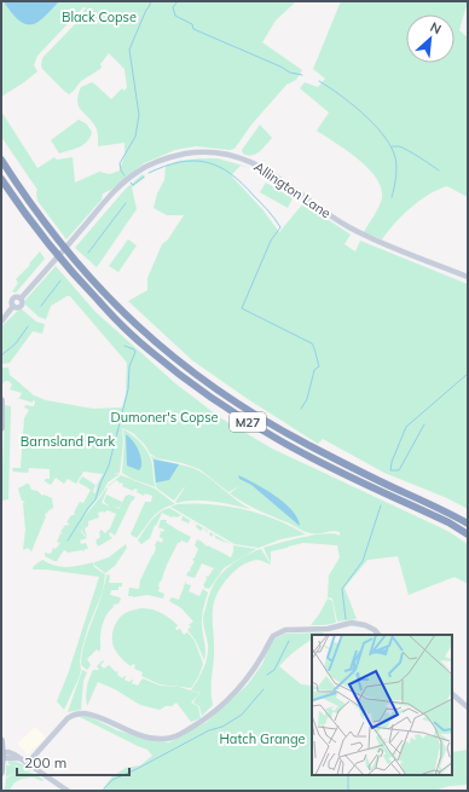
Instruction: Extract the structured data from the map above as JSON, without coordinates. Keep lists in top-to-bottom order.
{
  "streets": {
    "highway": ["M27"],
    "street": ["Allington Lane"]
  },
  "parks": [
    "Black Copse",
    "Dumoner's Copse",
    "Barnsland Park",
    "Hatch Grange"
  ],
  "scale_bar": "200 m",
  "north": "top right"
}
